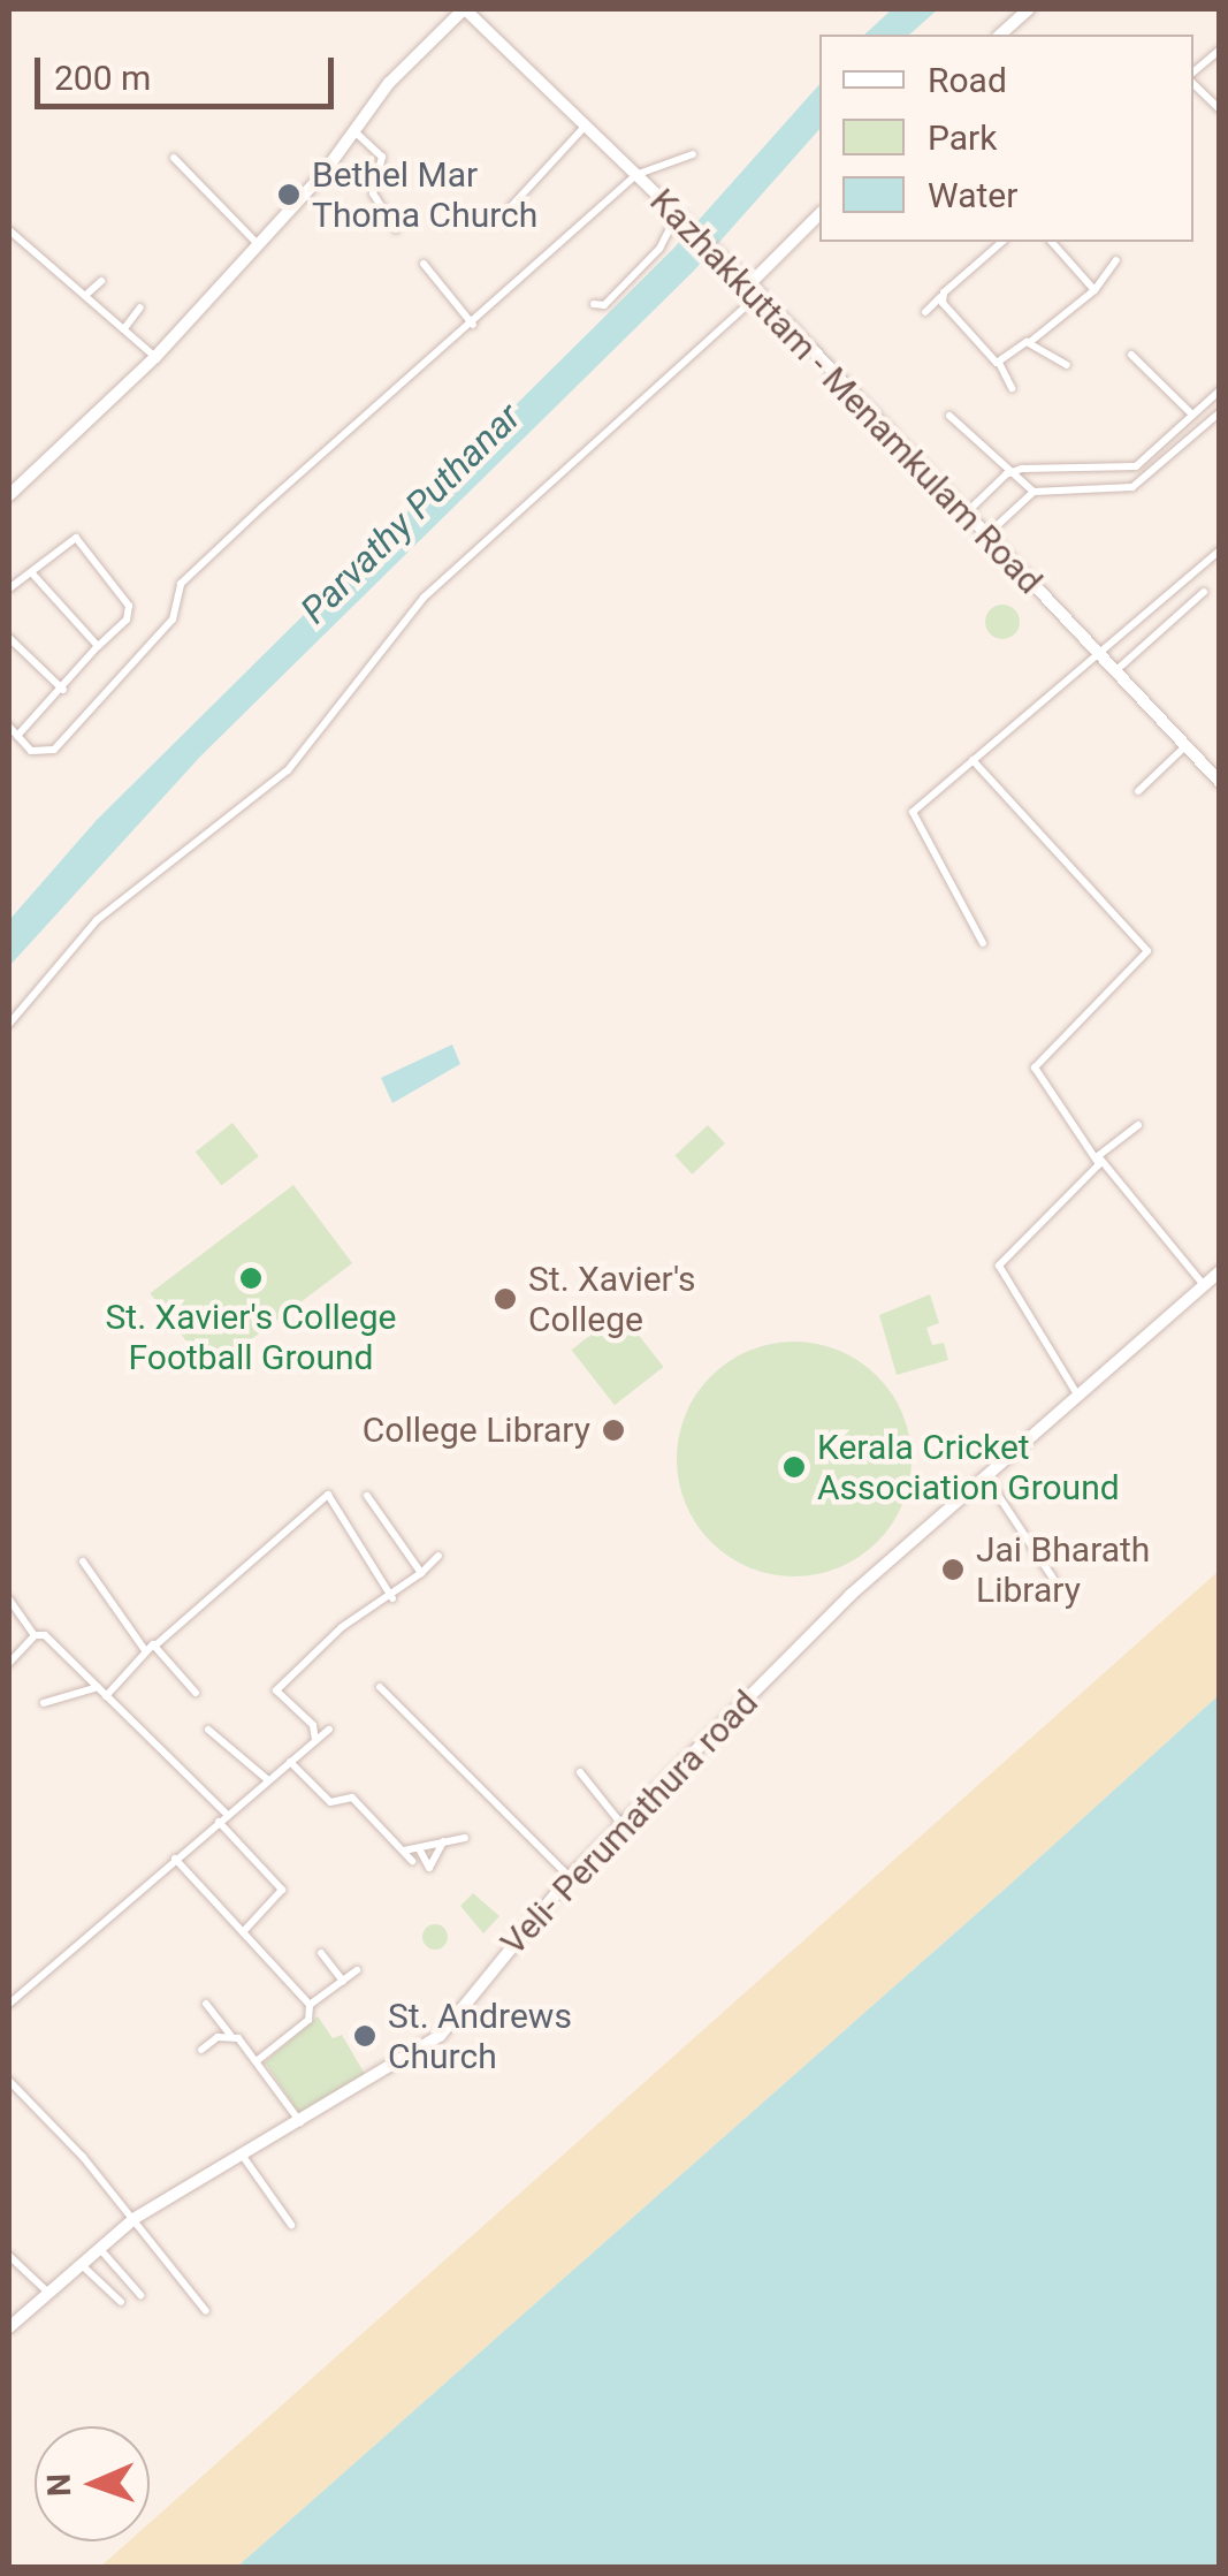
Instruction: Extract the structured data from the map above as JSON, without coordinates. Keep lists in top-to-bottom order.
{
  "streets": {
    "main road": ["Kazhakkuttam - Menamkulam Road", "Veli- Perumathura road"]
  },
  "water": ["Parvathy Puthanar"],
  "places": [
    "Bethel Mar Thoma Church",
    "St. Xavier's College Football Ground",
    "St. Xavier's College",
    "College Library",
    "Kerala Cricket Association Ground",
    "Jai Bharath Library",
    "St. Andrews Church"
  ],
  "legend": ["Road", "Park", "Water"],
  "scale_bar": "200 m",
  "north": "left"
}
